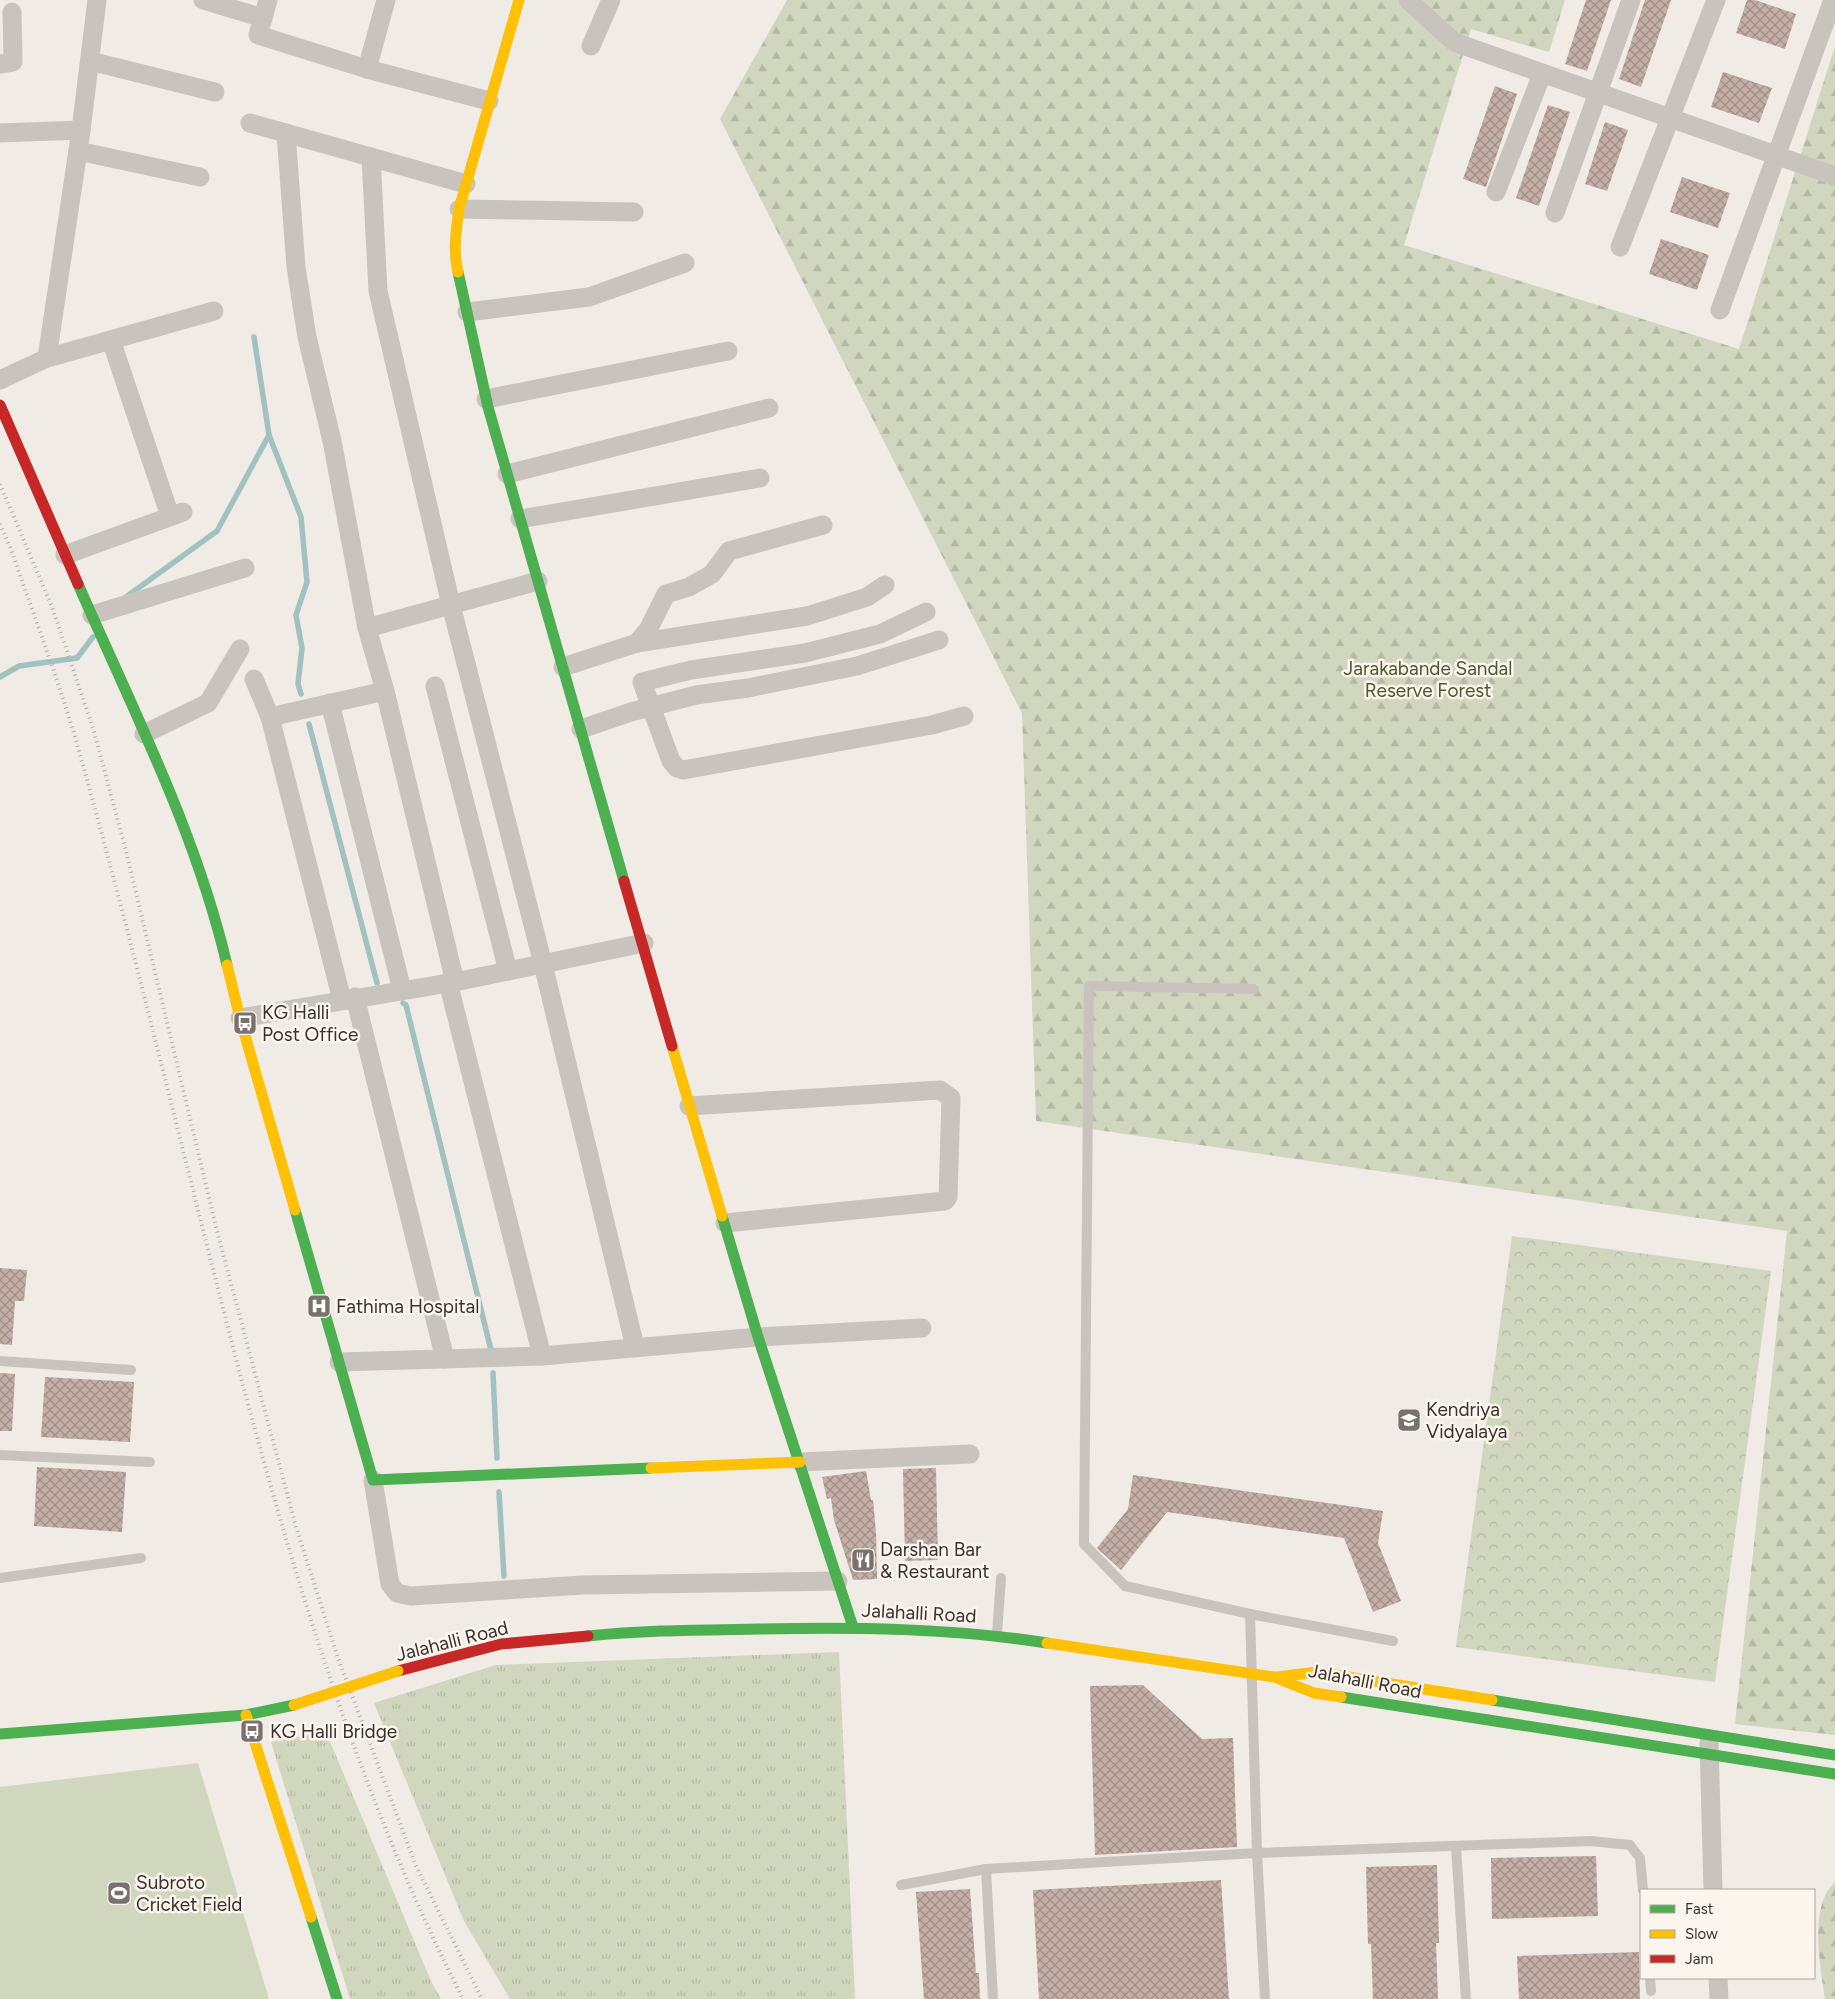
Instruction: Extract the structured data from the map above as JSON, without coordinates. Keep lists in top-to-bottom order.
{
  "streets": {
    "main road": ["Jalahalli Road"]
  },
  "parks": ["Jarakabande Sandal Reserve Forest"],
  "places": {
    "bus stop": ["KG Halli Post Office", "KG Halli Bridge"],
    "hospital": ["Fathima Hospital"],
    "school or university": ["Kendriya Vidyalaya"],
    "restaurant": ["Darshan Bar & Restaurant"],
    "sports": ["Subroto Cricket Field"]
  },
  "legend": ["Fast", "Slow", "Jam"]
}
